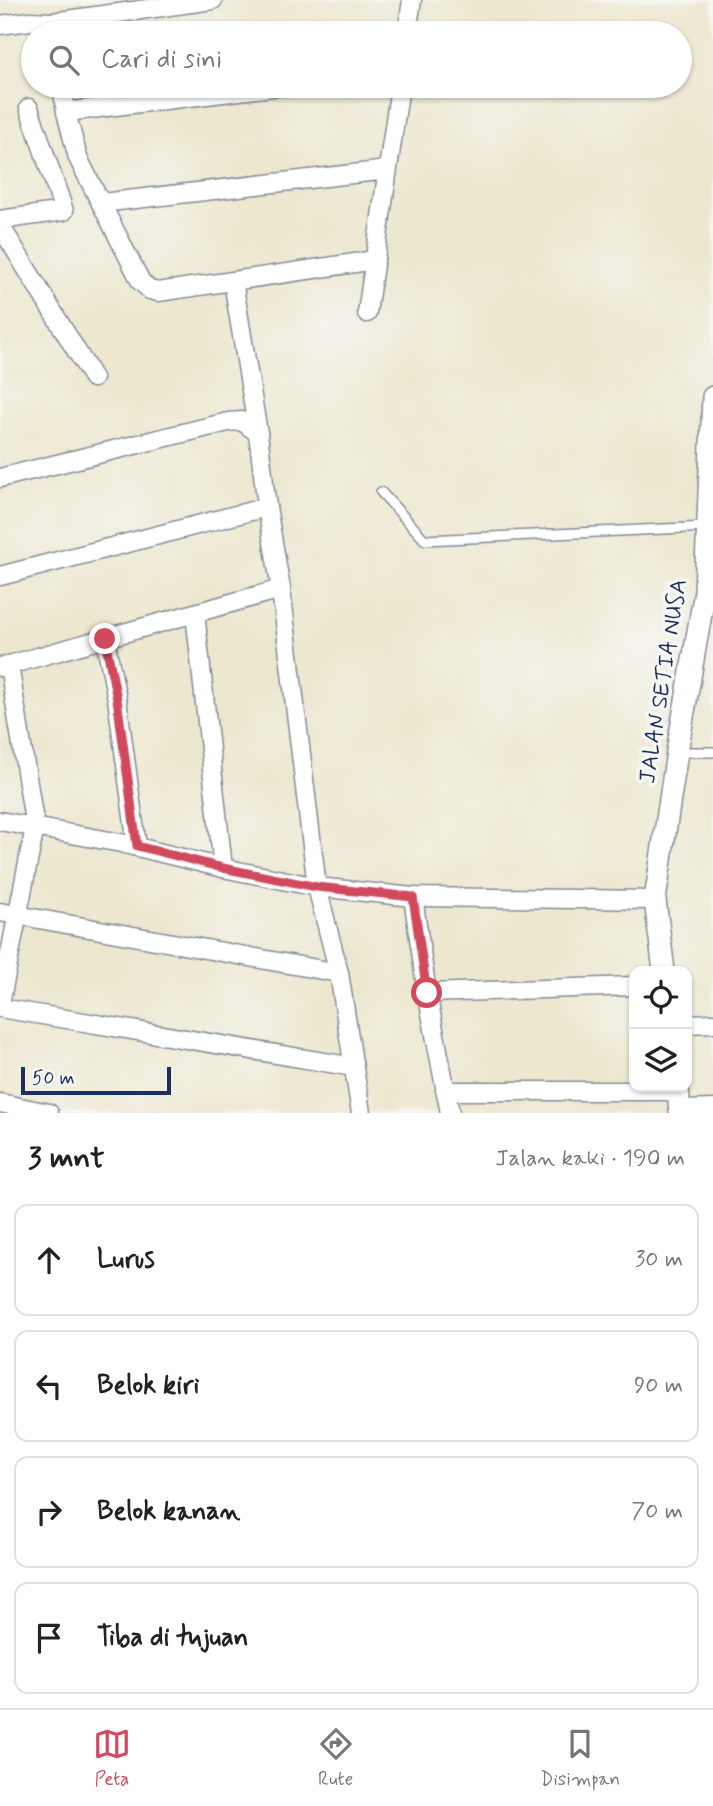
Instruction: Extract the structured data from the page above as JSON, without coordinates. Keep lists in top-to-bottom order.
{
  "streets": {
    "street": ["JALAN SETIA NUSA"]
  },
  "scale_bar": "50 m",
  "page": {
    "search": "Cari di sini",
    "scale": "50 m",
    "heading": ["3 mnt", "Jalan kaki · 190 m"],
    "list": [
      ["Lurus", "30 m"],
      ["Belok kiri", "90 m"],
      ["Belok kanan", "70 m"],
      "Tiba di tujuan"
    ],
    "nav": ["Peta", "Rute", "Disimpan"]
  }
}
